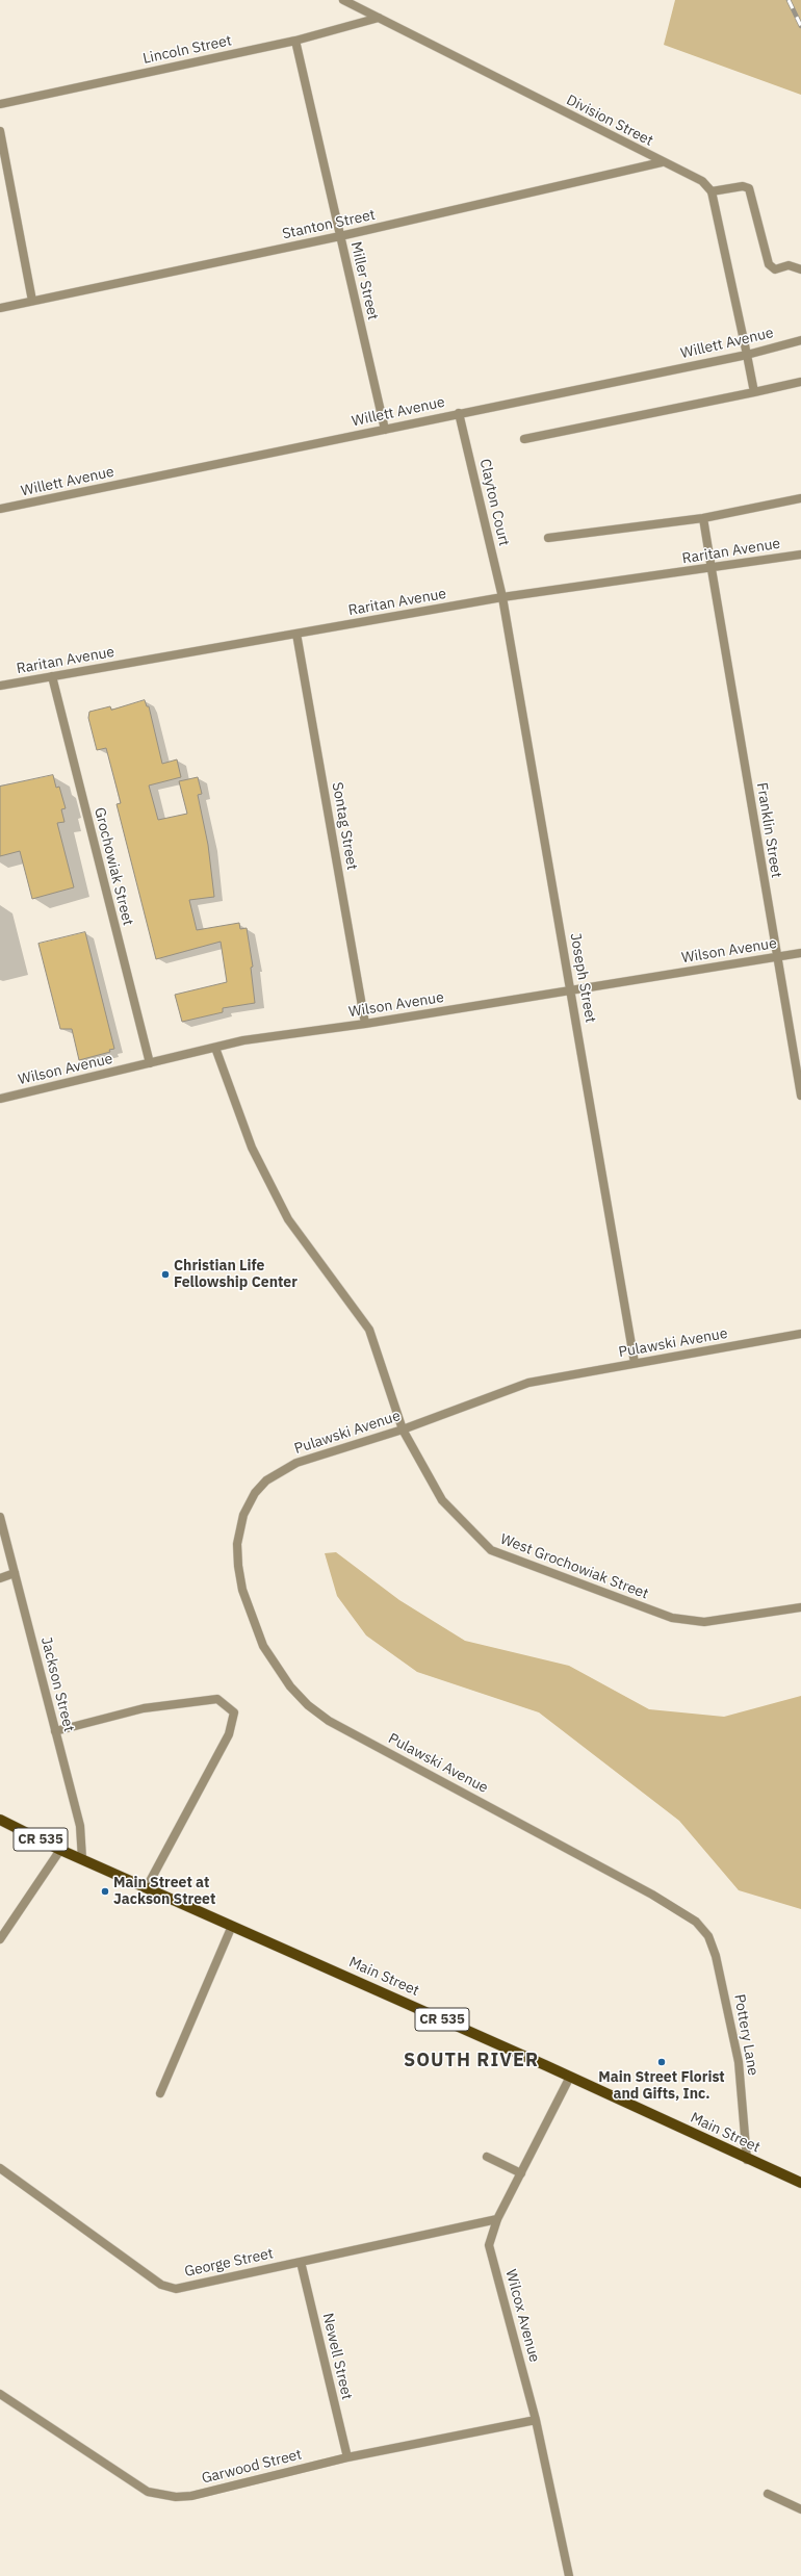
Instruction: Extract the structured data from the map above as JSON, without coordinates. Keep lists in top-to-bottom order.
{
  "streets": {
    "main road": ["CR 535", "Main Street"],
    "street": [
      "Lincoln Street",
      "Division Street",
      "Stanton Street",
      "Miller Street",
      "Willett Avenue",
      "Clayton Court",
      "Raritan Avenue",
      "Sontag Street",
      "Franklin Street",
      "Grochowiak Street",
      "Wilson Avenue",
      "Joseph Street",
      "Pulawski Avenue",
      "West Grochowiak Street",
      "Jackson Street",
      "Pottery Lane",
      "George Street",
      "Wilcox Avenue",
      "Newell Street",
      "Garwood Street"
    ]
  },
  "crossings": [
    ["Lincoln Street", "Division Street"],
    ["Lincoln Street", "Miller Street"],
    ["Division Street", "Stanton Street"],
    ["Stanton Street", "Miller Street"],
    ["Miller Street", "Willett Avenue"],
    ["Willett Avenue", "Clayton Court"],
    ["Clayton Court", "Raritan Avenue"],
    ["Clayton Court", "Joseph Street"],
    ["Raritan Avenue", "Sontag Street"],
    ["Raritan Avenue", "Franklin Street"],
    ["Raritan Avenue", "Grochowiak Street"],
    ["Raritan Avenue", "Joseph Street"],
    ["Sontag Street", "Wilson Avenue"],
    ["Franklin Street", "Wilson Avenue"],
    ["Grochowiak Street", "Wilson Avenue"],
    ["Wilson Avenue", "Joseph Street"],
    ["Wilson Avenue", "West Grochowiak Street"],
    ["Joseph Street", "Pulawski Avenue"],
    ["Pulawski Avenue", "West Grochowiak Street"],
    ["Pulawski Avenue", "Pottery Lane"],
    ["Jackson Street", "Main Street"],
    ["Main Street", "Pottery Lane"],
    ["Main Street", "Wilcox Avenue"],
    ["George Street", "Wilcox Avenue"],
    ["George Street", "Newell Street"],
    ["Wilcox Avenue", "Garwood Street"],
    ["Newell Street", "Garwood Street"]
  ],
  "districts": ["SOUTH RIVER"],
  "places": ["Christian Life Fellowship Center", "Main Street at Jackson Street", "Main Street Florist and Gifts, Inc."]
}
